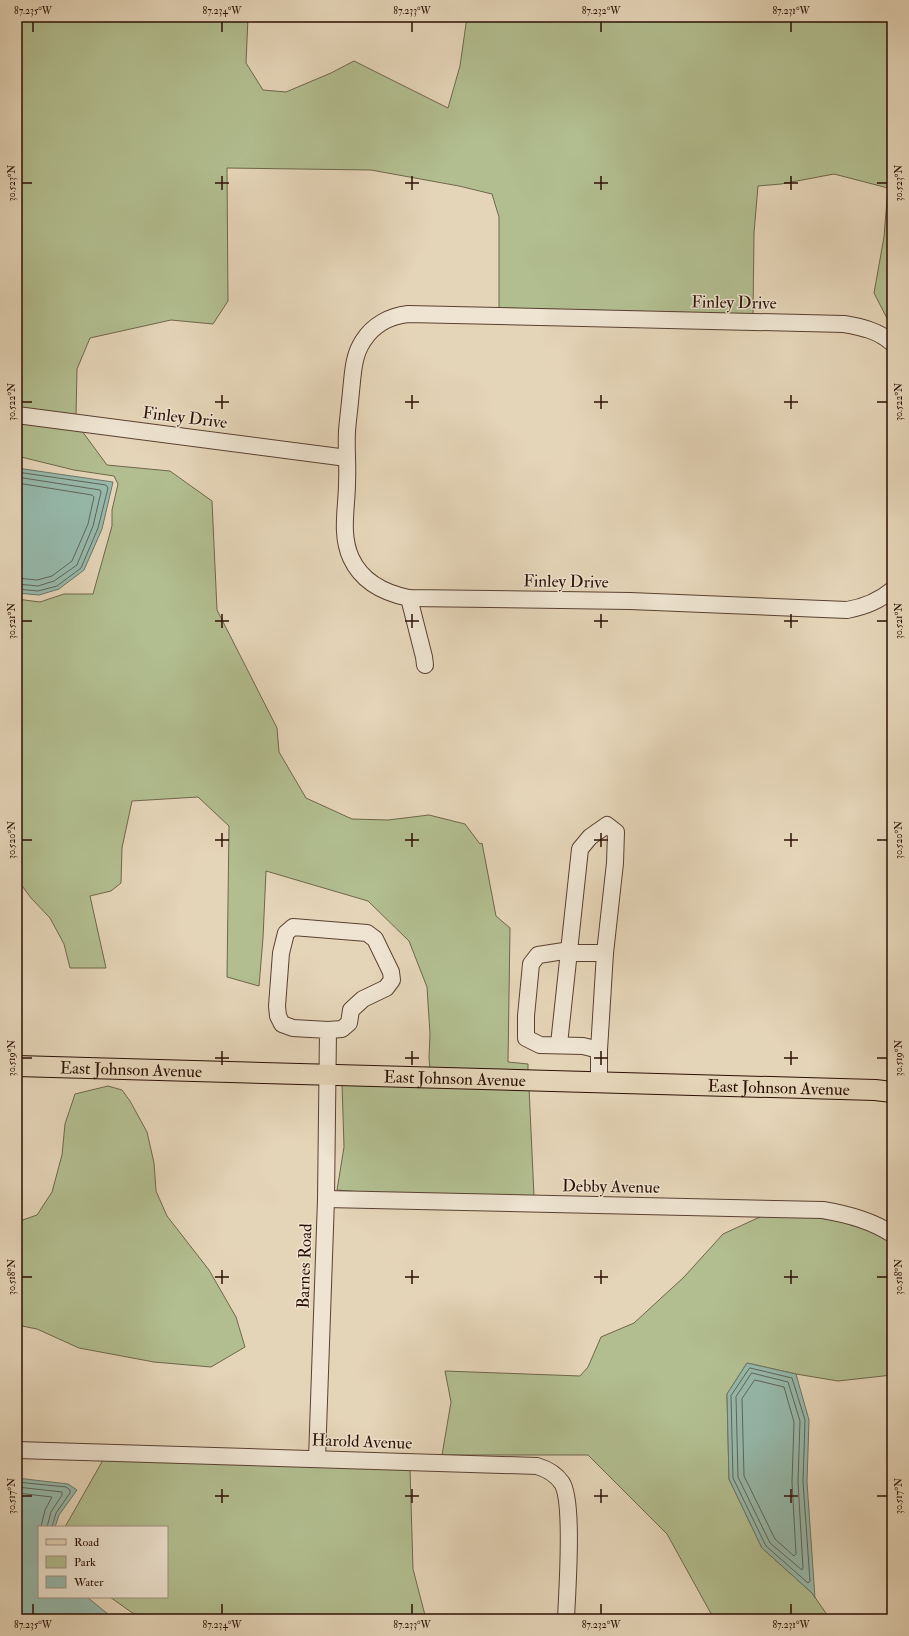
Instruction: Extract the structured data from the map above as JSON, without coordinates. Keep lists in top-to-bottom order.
{
  "streets": {
    "main road": ["East Johnson Avenue"],
    "street": [
      "Finley Drive",
      "Debby Avenue",
      "Barnes Road",
      "Harold Avenue"
    ]
  },
  "crossings": [
    ["East Johnson Avenue", "Barnes Road"],
    ["Debby Avenue", "Barnes Road"],
    ["Barnes Road", "Harold Avenue"]
  ],
  "legend": ["Road", "Park", "Water"],
  "coordinates": [
    "87.235°W",
    "87.234°W",
    "87.233°W",
    "87.232°W",
    "87.231°W",
    "30.523°N",
    "30.522°N",
    "30.521°N",
    "30.520°N",
    "30.519°N",
    "30.518°N",
    "30.517°N"
  ]
}
